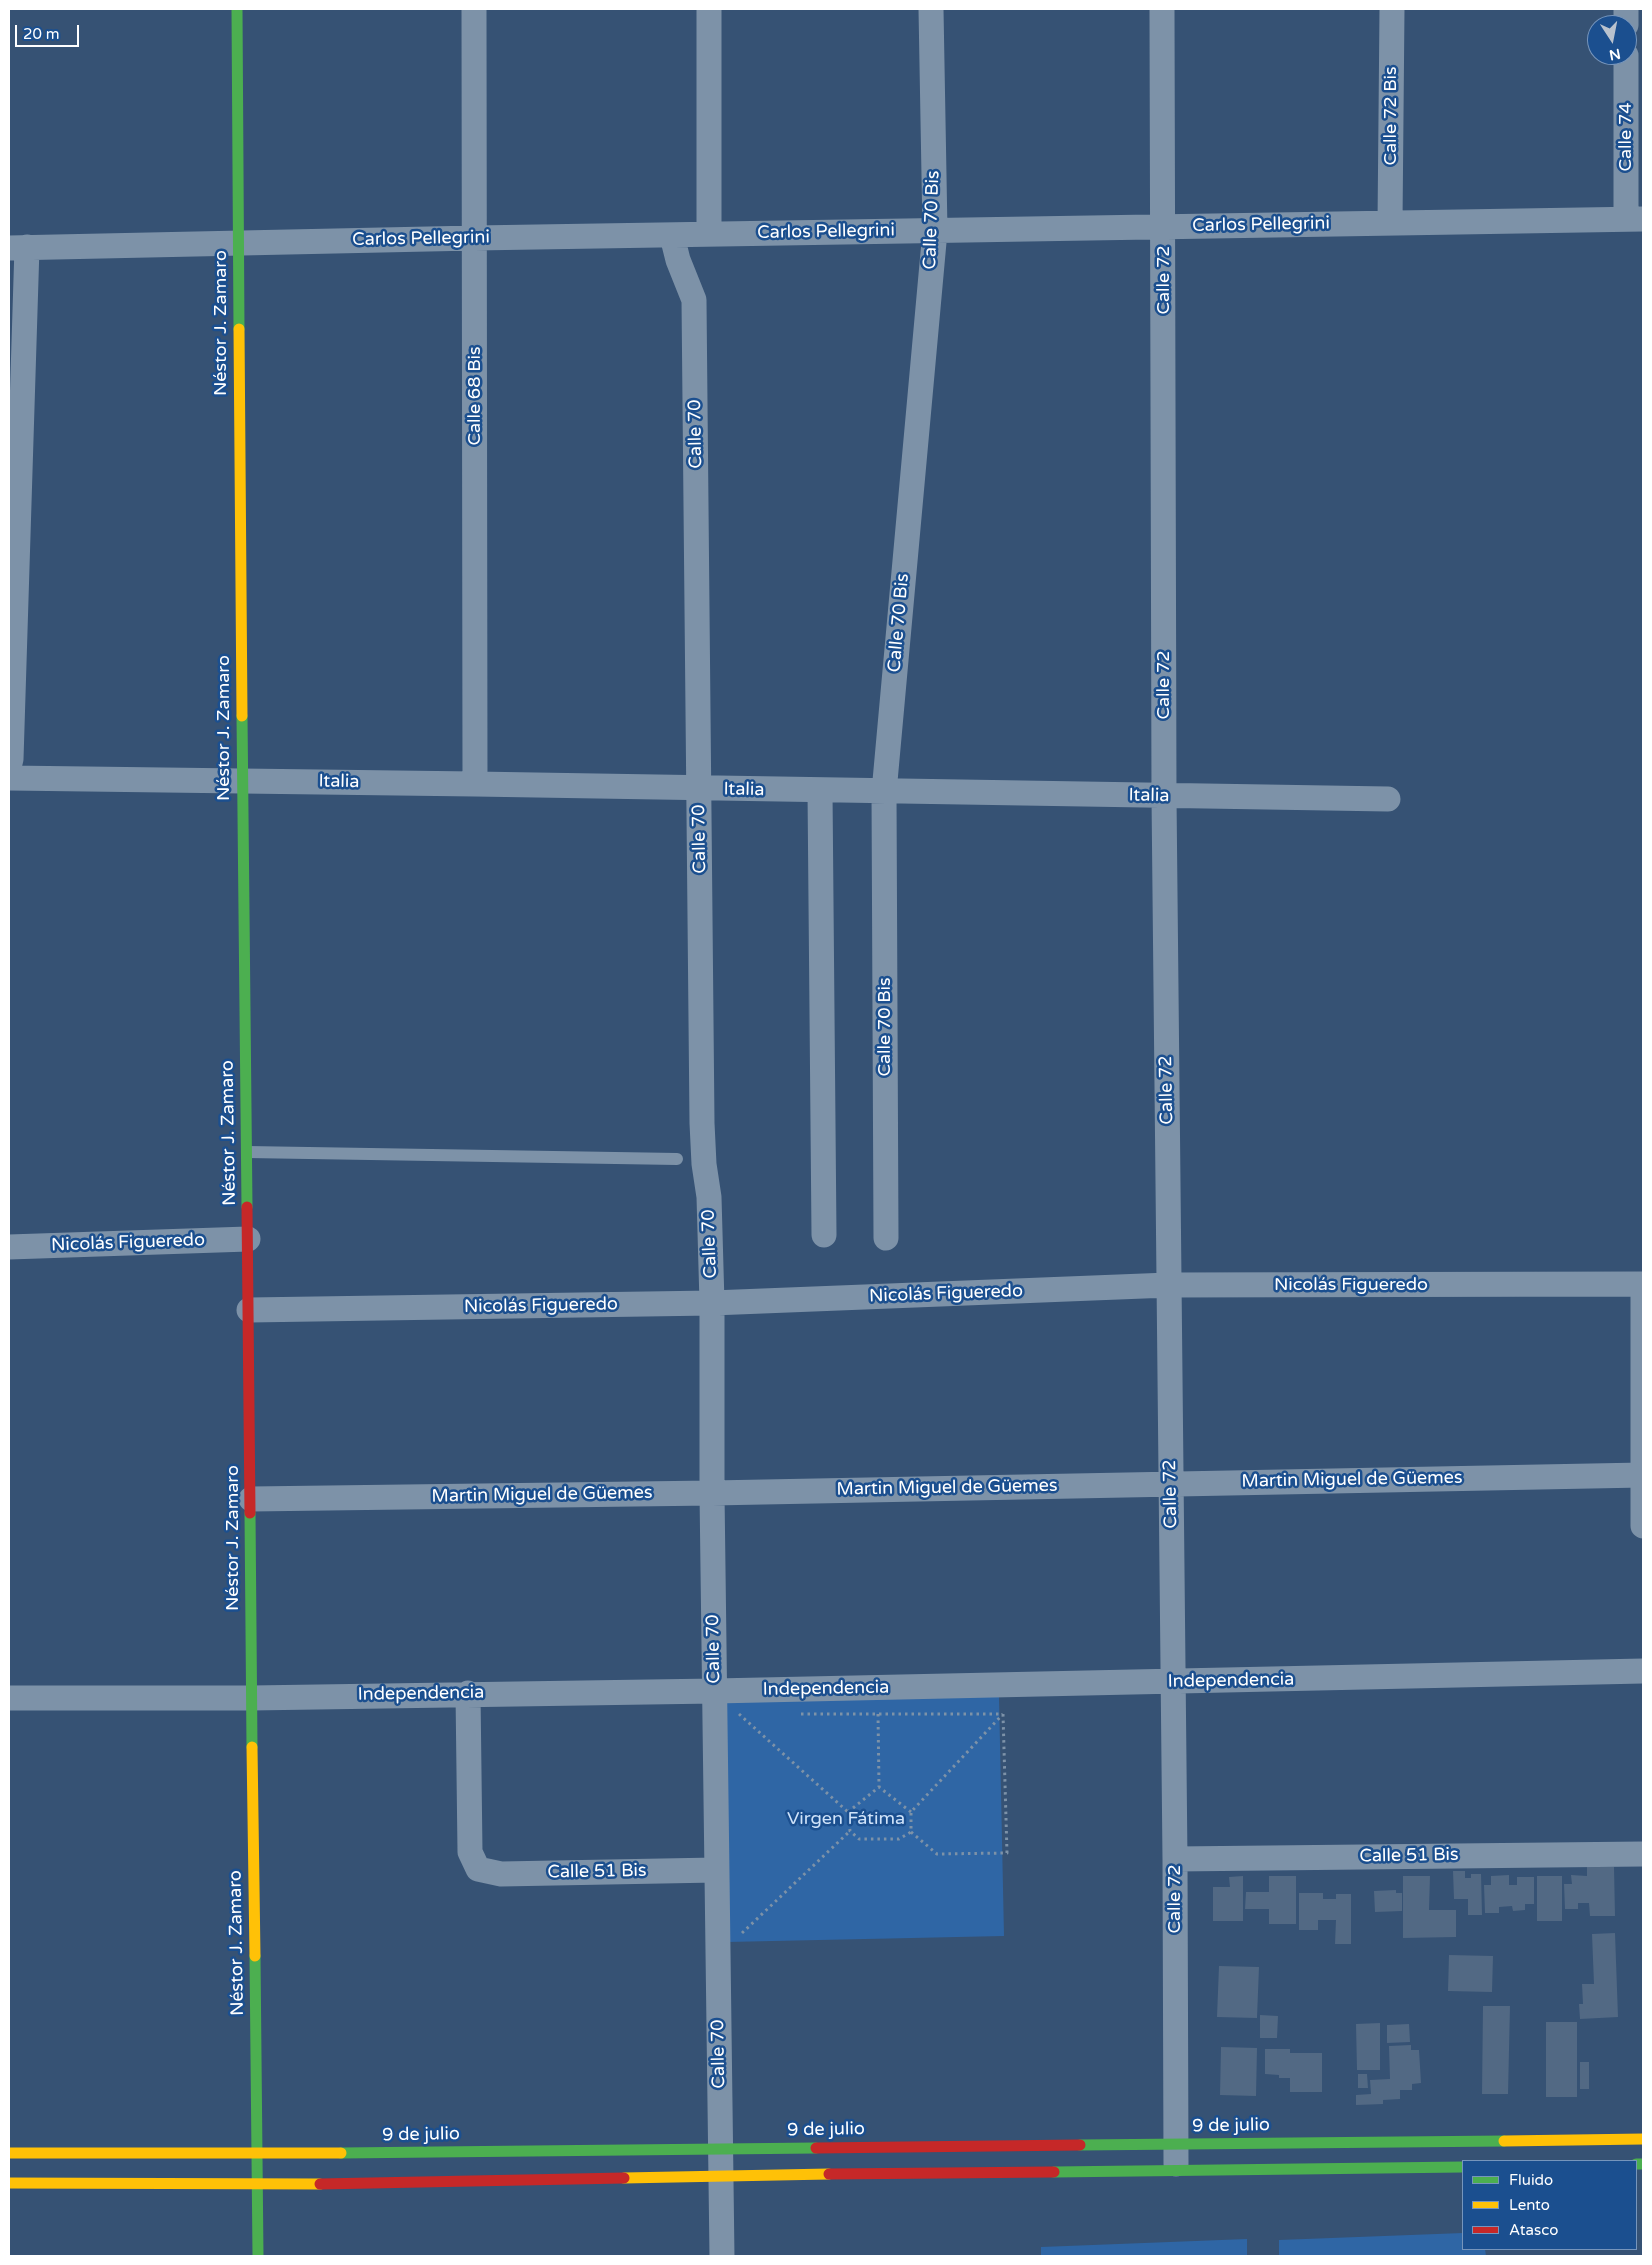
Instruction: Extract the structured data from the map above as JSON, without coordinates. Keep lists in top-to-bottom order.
{
  "streets": {
    "main road": ["Néstor J. Zamaro", "9 de julio"],
    "street": [
      "Calle 72 Bis",
      "Calle 74",
      "Calle 70 Bis",
      "Carlos Pellegrini",
      "Calle 72",
      "Calle 68 Bis",
      "Calle 70",
      "Italia",
      "Nicolás Figueredo",
      "Martin Miguel de Güemes",
      "Independencia",
      "Calle 51 Bis"
    ]
  },
  "crossings": [
    ["Calle 72 Bis", "Carlos Pellegrini"],
    ["Calle 74", "Carlos Pellegrini"],
    ["Calle 70 Bis", "Carlos Pellegrini"],
    ["Calle 70 Bis", "Italia"],
    ["Carlos Pellegrini", "Calle 72"],
    ["Carlos Pellegrini", "Néstor J. Zamaro"],
    ["Carlos Pellegrini", "Calle 68 Bis"],
    ["Carlos Pellegrini", "Calle 70"],
    ["Calle 72", "Italia"],
    ["Calle 72", "Nicolás Figueredo"],
    ["Calle 72", "Martin Miguel de Güemes"],
    ["Calle 72", "Independencia"],
    ["Calle 72", "Calle 51 Bis"],
    ["Calle 72", "9 de julio"],
    ["Néstor J. Zamaro", "Italia"],
    ["Néstor J. Zamaro", "Nicolás Figueredo"],
    ["Néstor J. Zamaro", "Martin Miguel de Güemes"],
    ["Néstor J. Zamaro", "Independencia"],
    ["Néstor J. Zamaro", "9 de julio"],
    ["Calle 68 Bis", "Italia"],
    ["Calle 70", "Italia"],
    ["Calle 70", "Nicolás Figueredo"],
    ["Calle 70", "Martin Miguel de Güemes"],
    ["Calle 70", "Independencia"],
    ["Calle 70", "Calle 51 Bis"],
    ["Calle 70", "9 de julio"],
    ["Independencia", "Calle 51 Bis"]
  ],
  "parks": ["Virgen Fátima"],
  "legend": ["Fluido", "Lento", "Atasco"],
  "scale_bar": "20 m",
  "north": "bottom"
}
